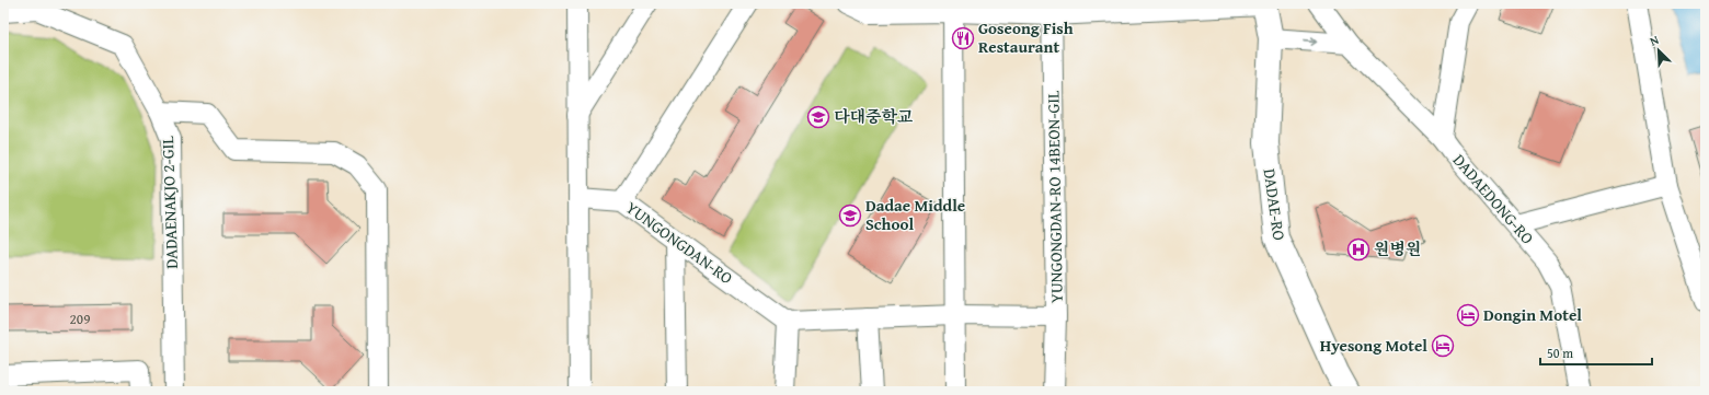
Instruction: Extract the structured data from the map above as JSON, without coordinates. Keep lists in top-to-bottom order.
{
  "streets": {
    "main road": ["DADAE-RO"],
    "street": [
      "YUNGONGDAN-RO 14BEON-GIL",
      "DADAEDONG-RO",
      "DADAENAKJO 2-GIL",
      "YUNGONGDAN-RO"
    ]
  },
  "places": {
    "restaurant": ["Goseong Fish Restaurant"],
    "school or university": ["다대중학교", "Dadae Middle School"],
    "hospital": ["원병원"],
    "hotel": ["Dongin Motel", "Hyesong Motel"]
  },
  "house_numbers": ["209"],
  "scale_bar": "50 m",
  "north": "top left"
}
